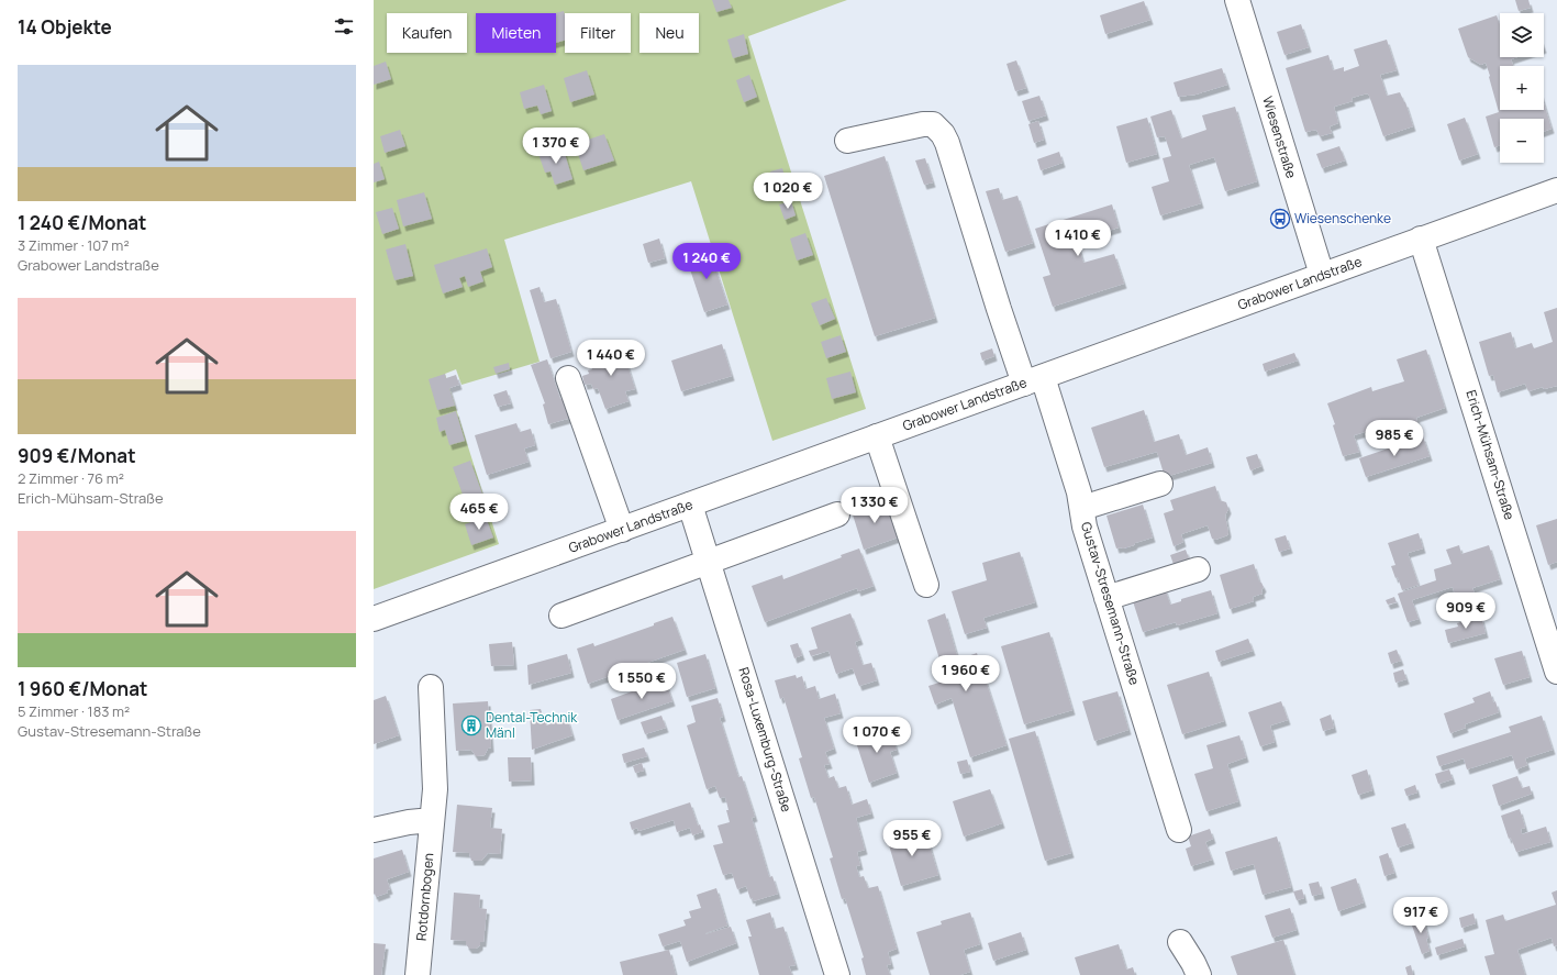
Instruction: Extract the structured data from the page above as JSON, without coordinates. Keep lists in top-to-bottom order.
{
  "streets": {
    "street": [
      "Wiesenstraße",
      "Grabower Landstraße",
      "Erich-Mühsam-Straße",
      "Gustav-Stresemann-Straße",
      "Rosa-Luxemburg-Straße",
      "Rotdornbogen"
    ]
  },
  "crossings": [
    ["Wiesenstraße", "Grabower Landstraße"],
    ["Grabower Landstraße", "Erich-Mühsam-Straße"],
    ["Grabower Landstraße", "Gustav-Stresemann-Straße"],
    ["Grabower Landstraße", "Rosa-Luxemburg-Straße"]
  ],
  "places": {
    "bus stop": ["Wiesenschenke"],
    "building": ["Dental-Technik Mänl"]
  },
  "page": {
    "heading": "14 Objekte",
    "map_buttons": ["+", "−"],
    "chip": [
      "Kaufen",
      "Mieten",
      "Filter",
      "Neu"
    ],
    "list": [
      {
        "name": "1 240 €/Monat",
        "note": "3 Zimmer · 107 m² · Grabower Landstraße"
      },
      {
        "name": "909 €/Monat",
        "note": "2 Zimmer · 76 m² · Erich-Mühsam-Straße"
      },
      {
        "name": "1 960 €/Monat",
        "note": "5 Zimmer · 183 m² · Gustav-Stresemann-Straße"
      }
    ],
    "price": [
      "1 370 €",
      "1 020 €",
      "1 410 €",
      "1 240 €",
      "1 440 €",
      "985 €",
      "1 330 €",
      "465 €",
      "909 €",
      "1 960 €",
      "1 550 €",
      "1 070 €",
      "955 €",
      "917 €"
    ]
  }
}
